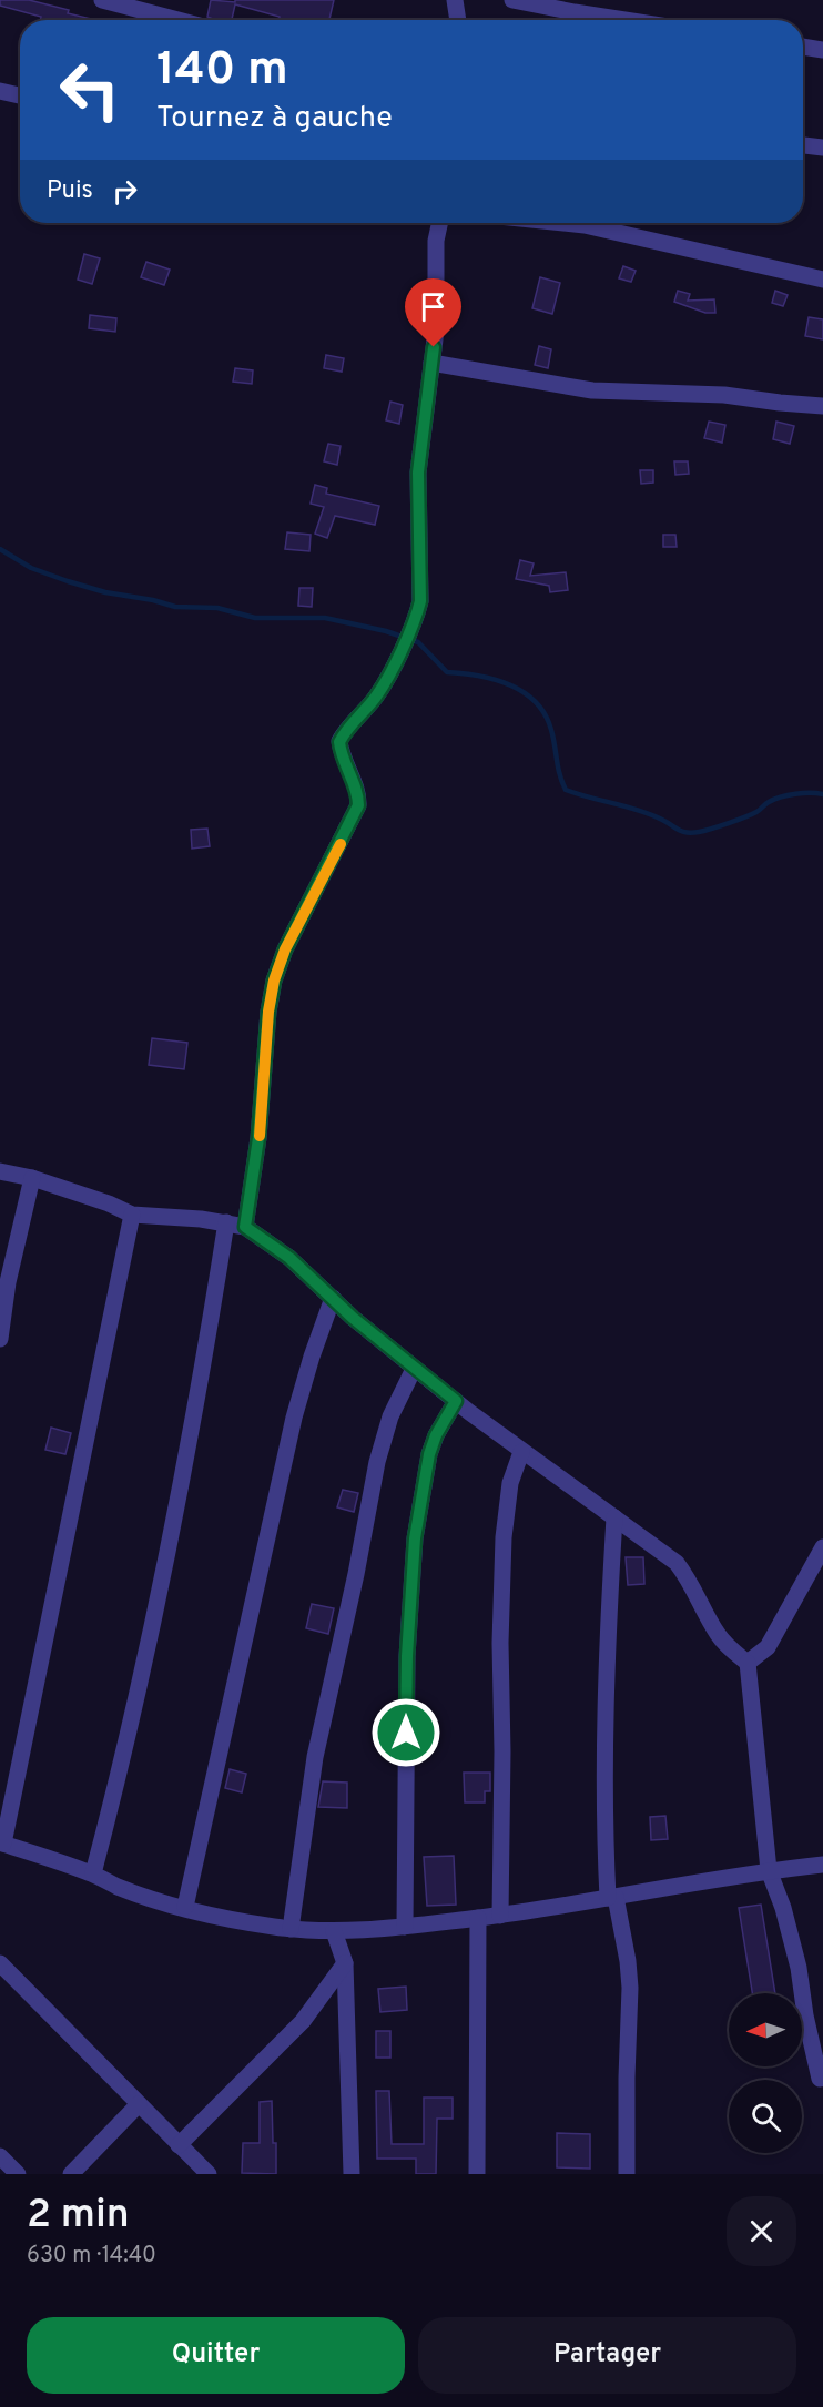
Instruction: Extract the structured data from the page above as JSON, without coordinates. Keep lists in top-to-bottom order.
{
  "north": "left",
  "page": {
    "turn": ["140 m", "Tournez à gauche"],
    "then": "Puis",
    "heading": ["2 min", "630 m · 14:40"],
    "buttons": ["Quitter", "Partager"]
  }
}
